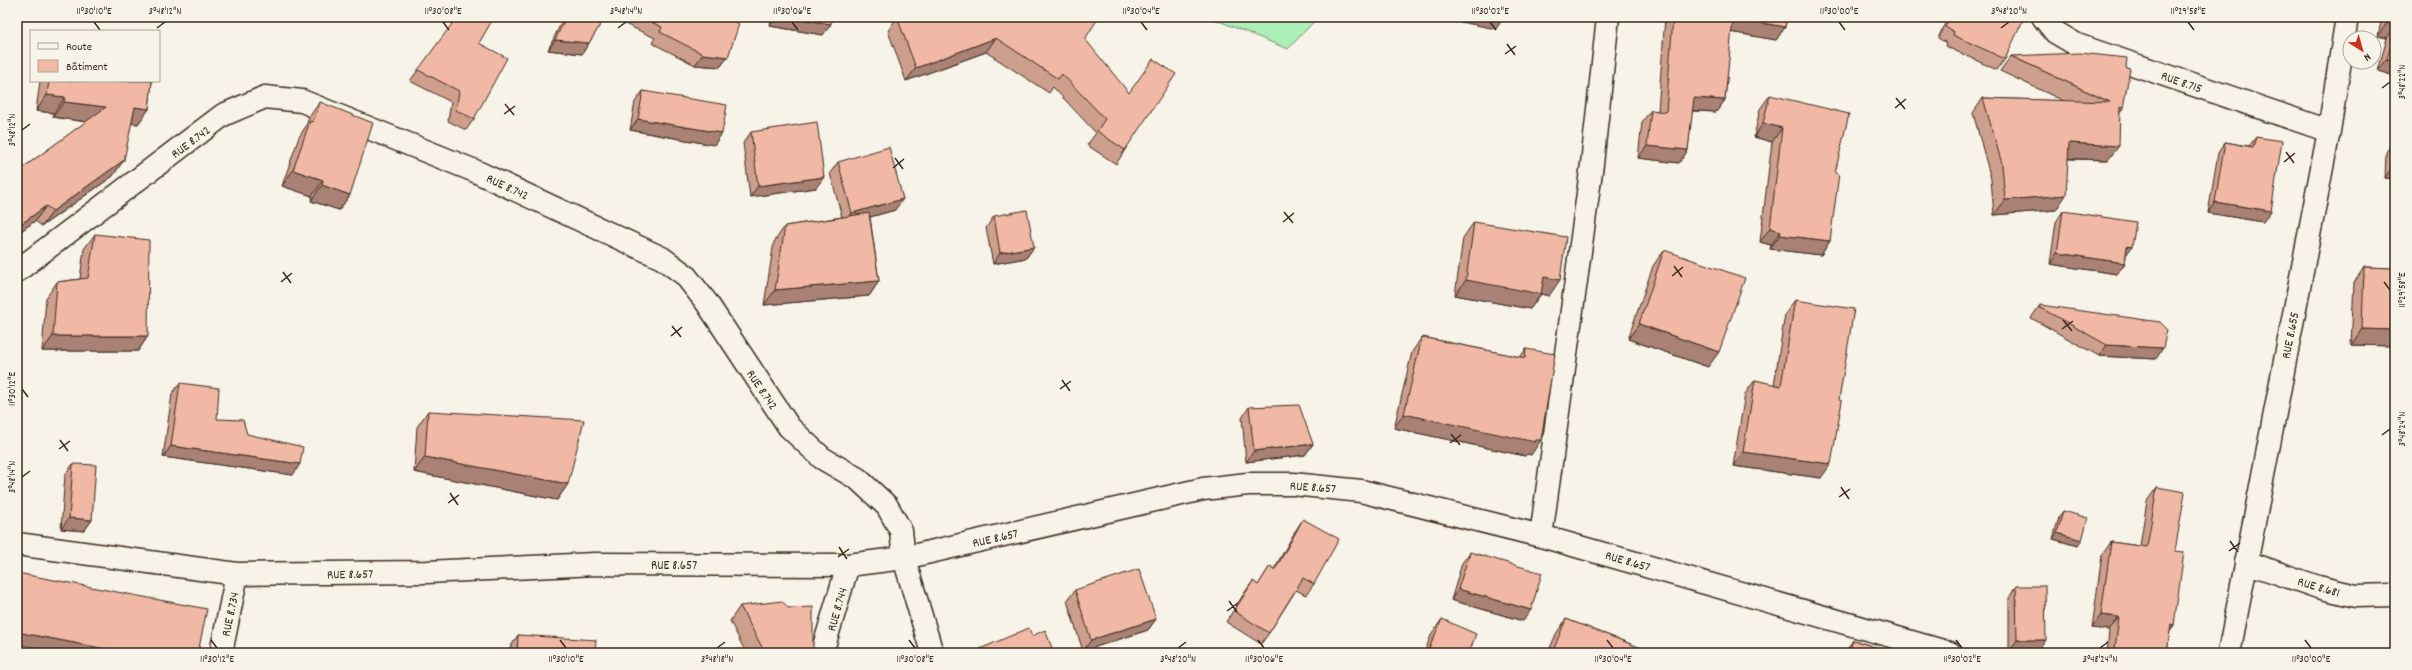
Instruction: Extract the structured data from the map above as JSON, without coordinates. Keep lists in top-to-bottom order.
{
  "streets": {
    "street": [
      "RUE 8.715",
      "RUE 8.742",
      "RUE 8.655",
      "RUE 8.657",
      "RUE 8.681",
      "RUE 8.744",
      "RUE 8.734"
    ]
  },
  "crossings": [
    ["RUE 8.715", "RUE 8.655"],
    ["RUE 8.742", "RUE 8.657"],
    ["RUE 8.655", "RUE 8.681"],
    ["RUE 8.657", "RUE 8.744"],
    ["RUE 8.657", "RUE 8.734"]
  ],
  "legend": ["Route", "Bâtiment"],
  "north": "bottom right",
  "coordinates": [
    "11°30'10\"E",
    "3°48'12\"N",
    "11°30'08\"E",
    "3°48'14\"N",
    "11°30'06\"E",
    "11°30'04\"E",
    "11°30'02\"E",
    "11°30'00\"E",
    "3°48'20\"N",
    "11°29'58\"E",
    "3°48'22\"N",
    "11°30'12\"E",
    "3°48'24\"N",
    "3°48'18\"N"
  ]
}
